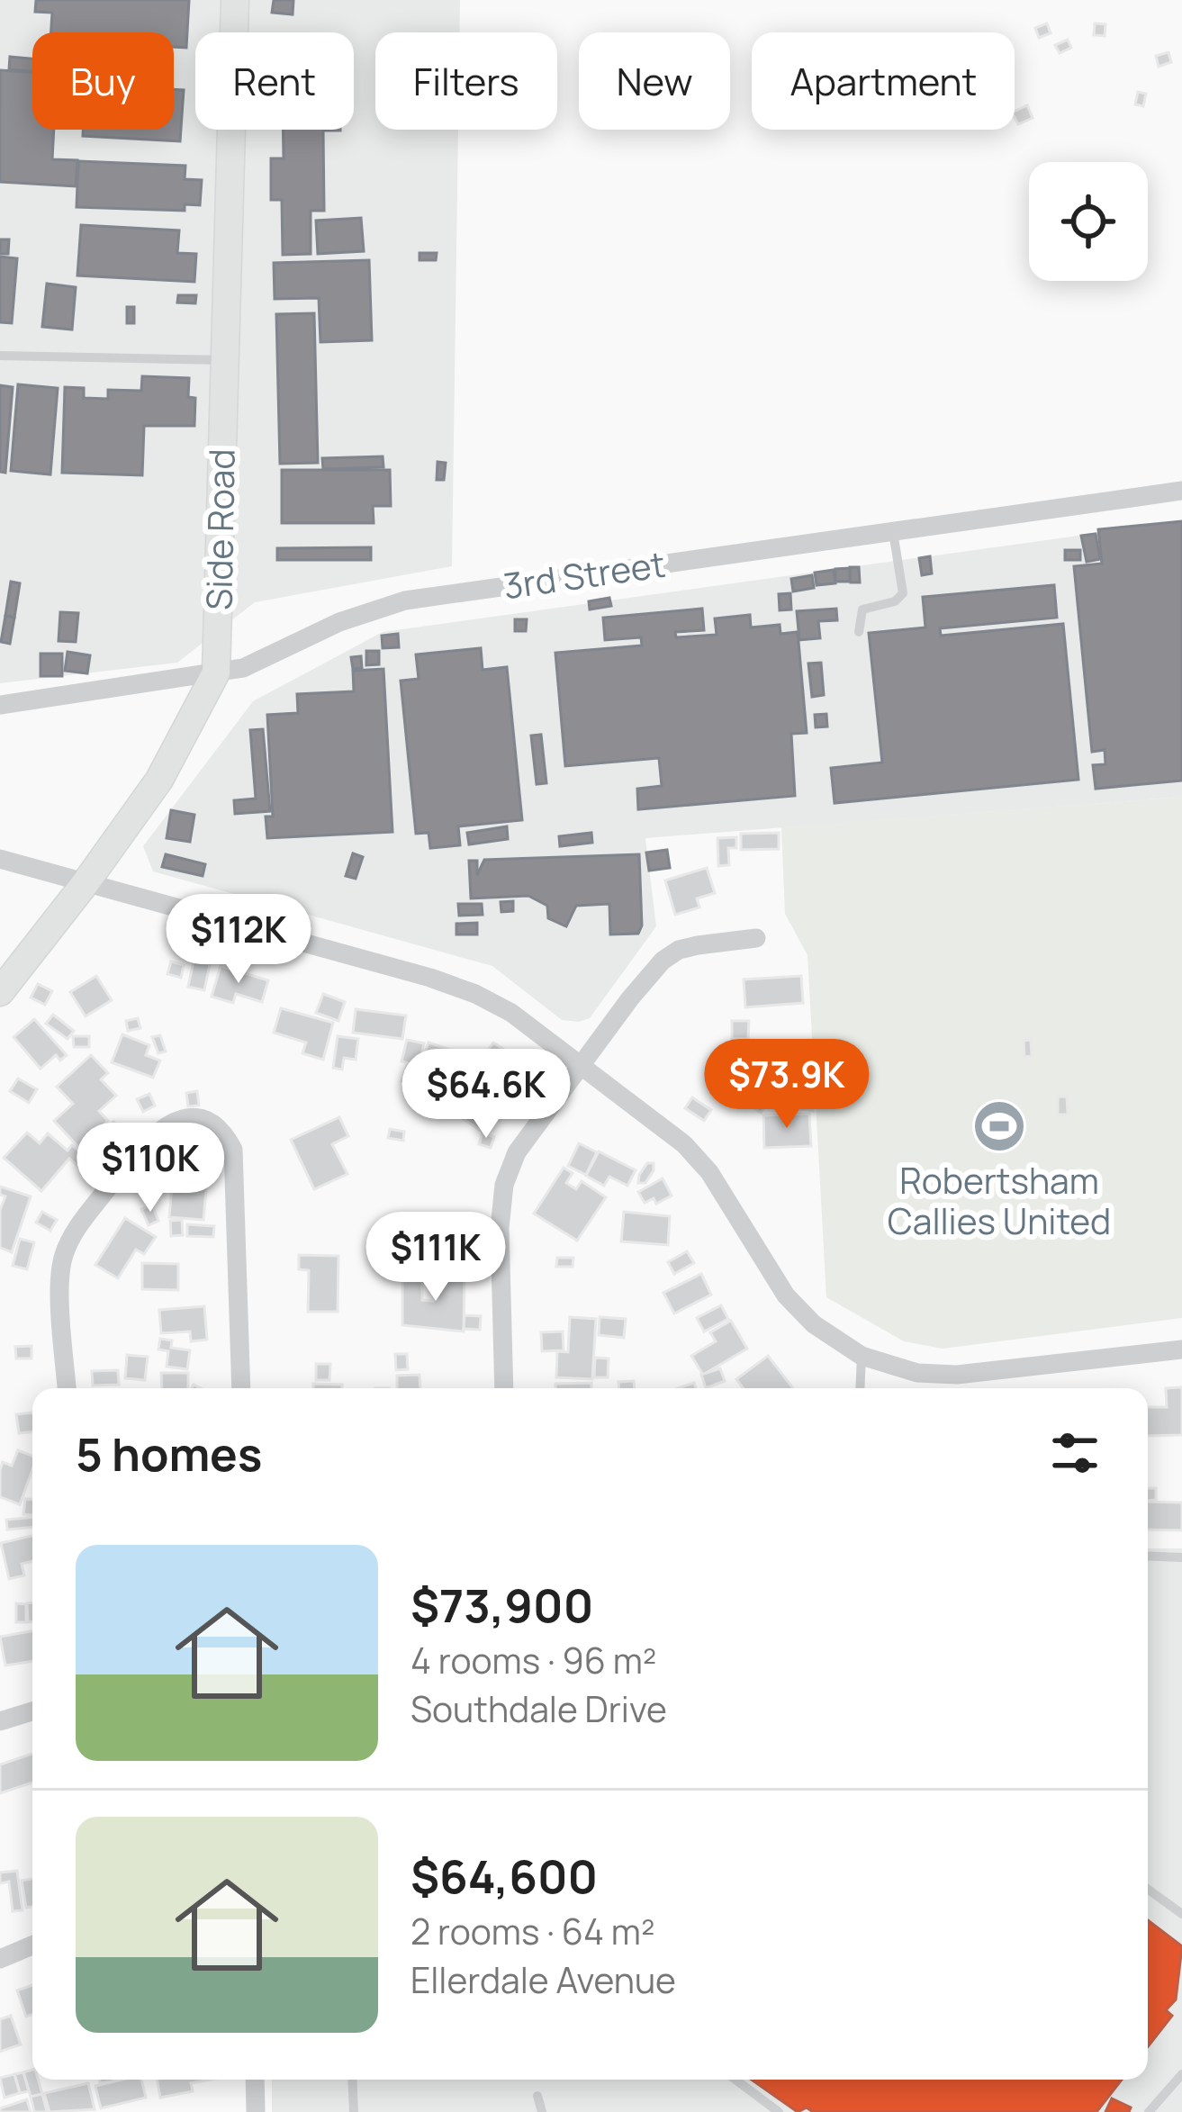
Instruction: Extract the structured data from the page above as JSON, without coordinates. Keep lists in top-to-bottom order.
{
  "streets": {
    "street": ["Side Road", "3rd Street"]
  },
  "crossings": [
    ["Side Road", "3rd Street"]
  ],
  "places": {
    "sports": ["Robertsham Callies United"]
  },
  "page": {
    "chip": [
      "Buy",
      "Rent",
      "Filters",
      "New",
      "Apartment"
    ],
    "price": [
      "$112K",
      "$73.9K",
      "$64.6K",
      "$110K",
      "$111K"
    ],
    "heading": "5 homes",
    "list": [
      {
        "name": "$73,900",
        "note": "4 rooms · 96 m² · Southdale Drive"
      },
      {
        "name": "$64,600",
        "note": "2 rooms · 64 m² · Ellerdale Avenue"
      }
    ]
  }
}
